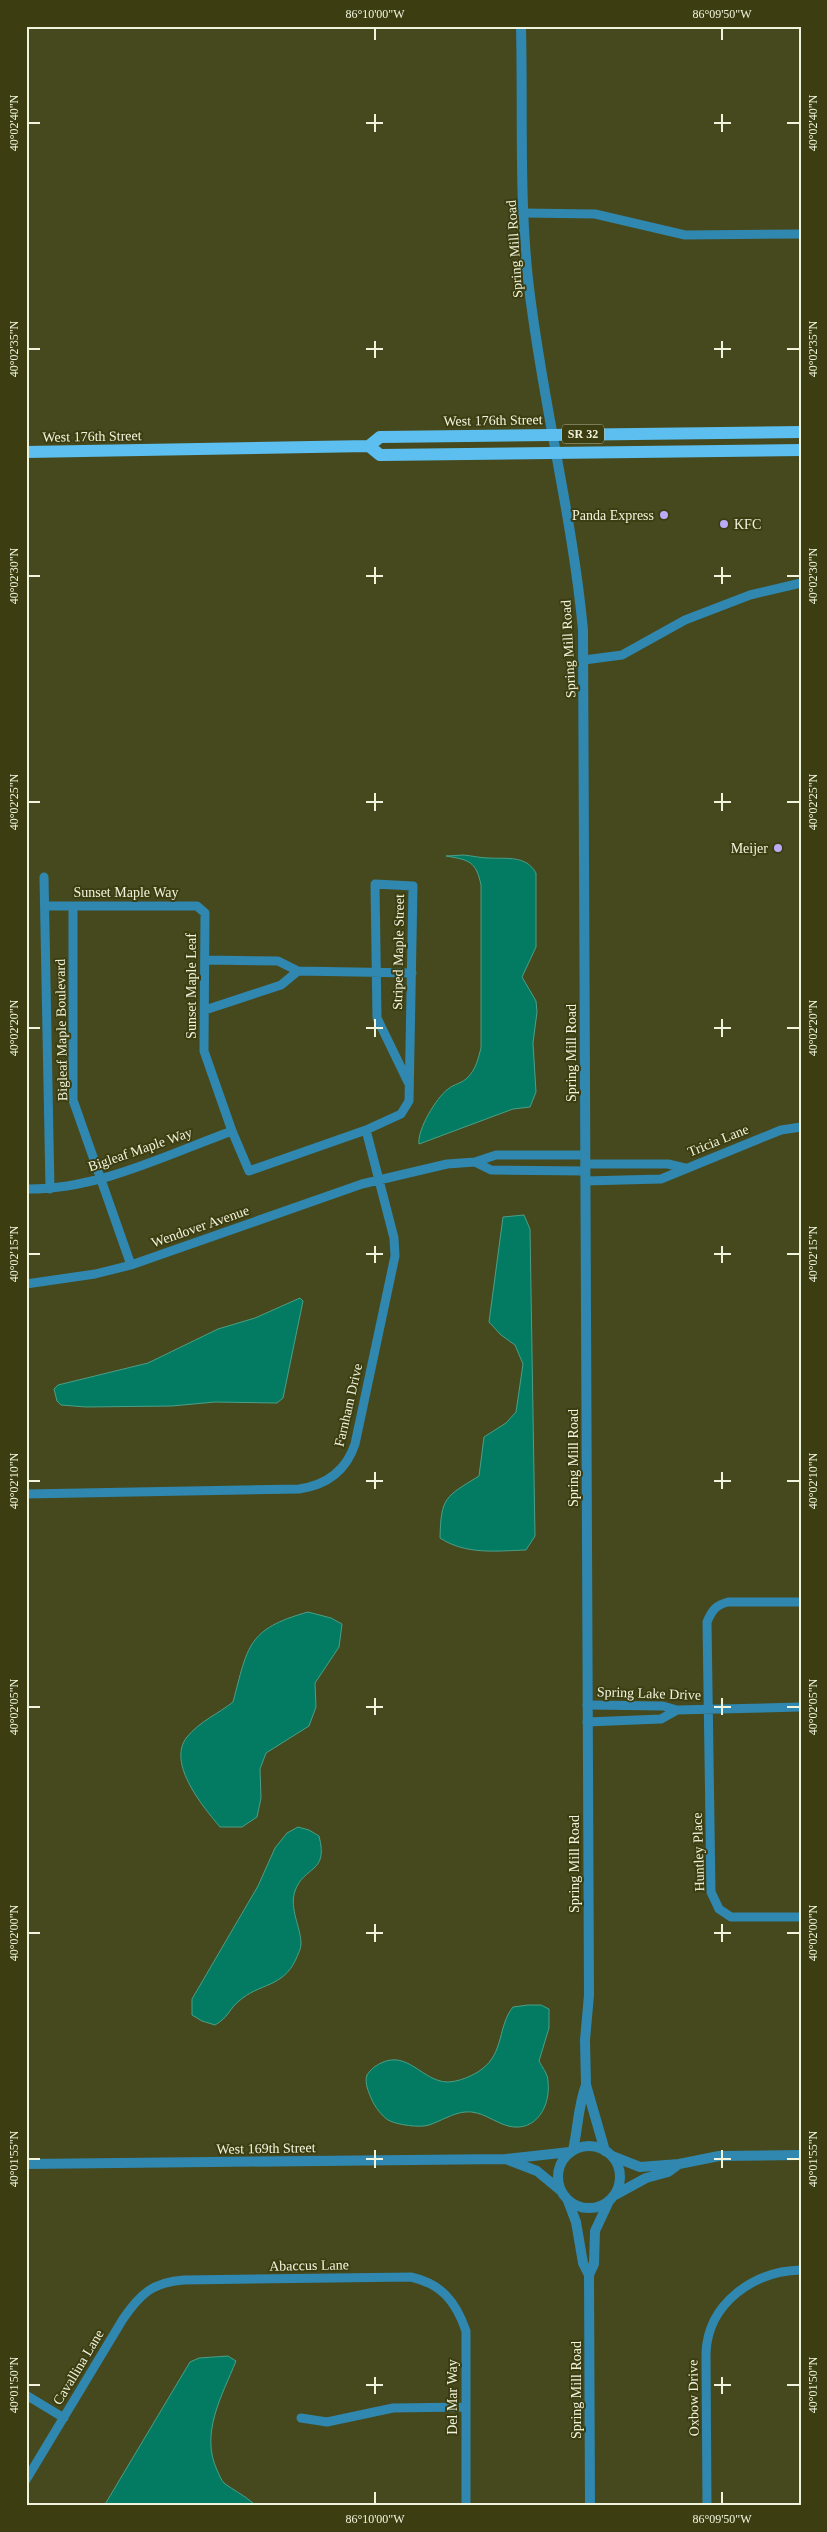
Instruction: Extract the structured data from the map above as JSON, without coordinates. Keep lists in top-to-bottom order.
{
  "streets": {
    "main road": ["West 176th Street", "SR 32"],
    "street": [
      "Spring Mill Road",
      "Sunset Maple Way",
      "Striped Maple Street",
      "Sunset Maple Leaf",
      "Bigleaf Maple Boulevard",
      "Tricia Lane",
      "Bigleaf Maple Way",
      "Wendover Avenue",
      "Farnham Drive",
      "Spring Lake Drive",
      "Huntley Place",
      "West 169th Street",
      "Abaccus Lane",
      "Cavallina Lane",
      "Del Mar Way",
      "Oxbow Drive"
    ]
  },
  "crossings": [
    ["Spring Mill Road", "West 176th Street"],
    ["Spring Mill Road", "Tricia Lane"],
    ["Spring Mill Road", "Wendover Avenue"],
    ["Spring Mill Road", "Spring Lake Drive"],
    ["Spring Mill Road", "West 169th Street"],
    ["Sunset Maple Way", "Sunset Maple Leaf"],
    ["Sunset Maple Way", "Bigleaf Maple Boulevard"],
    ["Striped Maple Street", "Sunset Maple Leaf"],
    ["Sunset Maple Leaf", "Bigleaf Maple Way"],
    ["Bigleaf Maple Boulevard", "Bigleaf Maple Way"],
    ["Bigleaf Maple Boulevard", "Wendover Avenue"],
    ["Tricia Lane", "Wendover Avenue"],
    ["Wendover Avenue", "Farnham Drive"],
    ["Spring Lake Drive", "Huntley Place"],
    ["Abaccus Lane", "Cavallina Lane"],
    ["Abaccus Lane", "Del Mar Way"]
  ],
  "places": ["Panda Express", "KFC", "Meijer"],
  "coordinates": [
    "86°10'00\"W",
    "86°09'50\"W",
    "40°02'40\"N",
    "40°02'35\"N",
    "40°02'30\"N",
    "40°02'25\"N",
    "40°02'20\"N",
    "40°02'15\"N",
    "40°02'10\"N",
    "40°02'05\"N",
    "40°02'00\"N",
    "40°01'55\"N",
    "40°01'50\"N"
  ]
}
